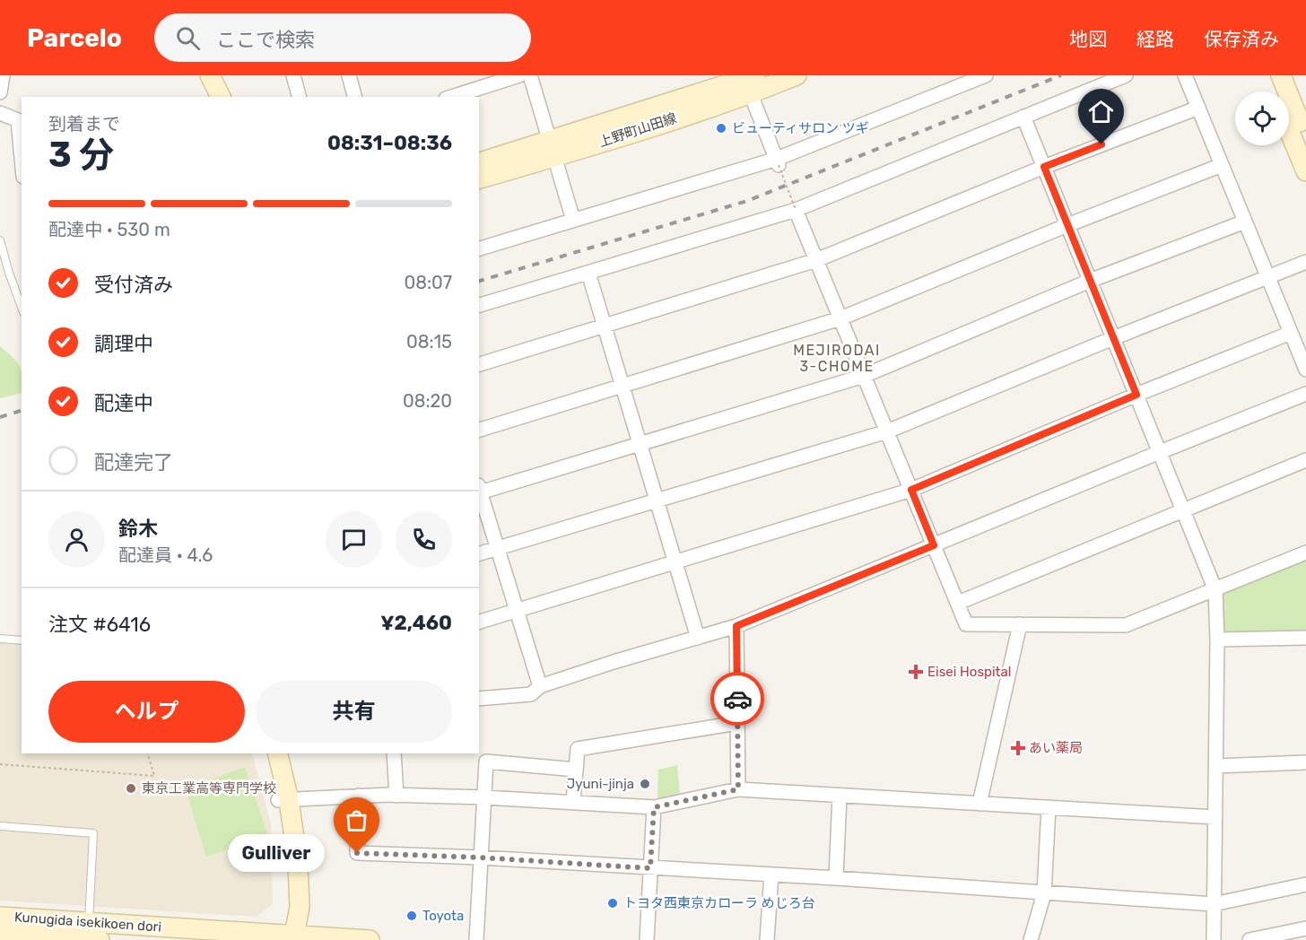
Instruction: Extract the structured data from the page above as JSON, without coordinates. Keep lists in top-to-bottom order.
{
  "streets": {
    "street": ["上野町山田線", "Kunugida isekikoen dori"]
  },
  "districts": ["MEJIRODAI 3-CHOME"],
  "places": {
    "other": [
      "ビューティサロン ツギ",
      "Jyuni-jinja",
      "東京工業高等専門学校",
      "Gulliver",
      "トヨタ西東京カローラ めじろ台",
      "Toyota"
    ],
    "health": ["Eisei Hospital", "あい薬局"]
  },
  "page": {
    "header": "Parcelo",
    "search": "ここで検索",
    "nav": ["地図", "経路", "保存済み"],
    "heading": ["3 分", "到着まで", "08:31–08:36"],
    "panel": [
      "鈴木",
      "配達員 · 4.6",
      "注文 #6416",
      "¥2,460"
    ],
    "bar": "配達中 · 530 m",
    "list": [
      ["受付済み", "08:07"],
      ["調理中", "08:15"],
      ["配達中", "08:20"],
      "配達完了"
    ],
    "buttons": ["ヘルプ", "共有"],
    "bubble": "Gulliver"
  }
}
